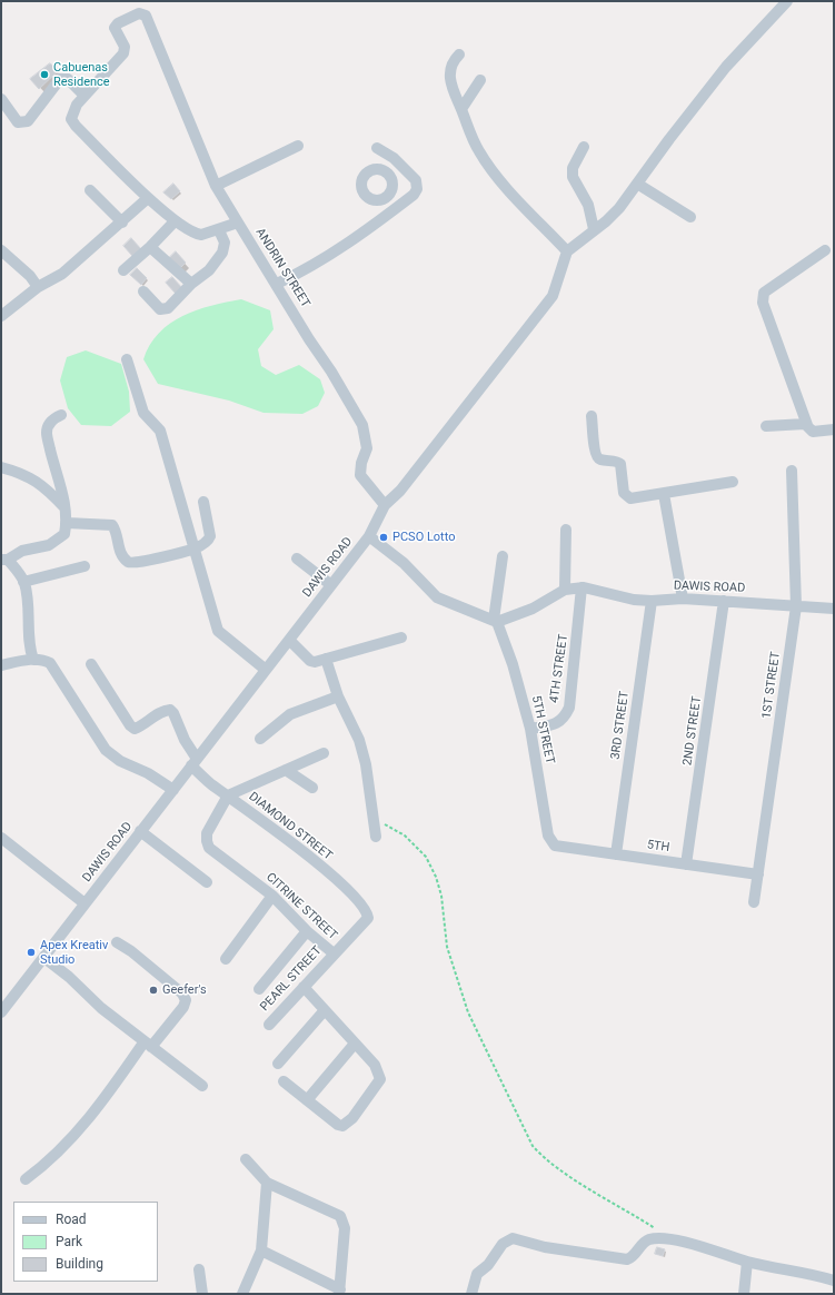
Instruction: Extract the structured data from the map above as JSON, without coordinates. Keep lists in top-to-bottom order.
{
  "streets": {
    "street": [
      "ANDRIN STREET",
      "DAWIS ROAD",
      "4TH STREET",
      "1ST STREET",
      "3RD STREET",
      "5TH STREET",
      "2ND STREET",
      "DIAMOND STREET",
      "5TH",
      "CITRINE STREET",
      "PEARL STREET"
    ]
  },
  "crossings": [
    ["DAWIS ROAD", "4TH STREET"],
    ["DAWIS ROAD", "1ST STREET"],
    ["DAWIS ROAD", "3RD STREET"],
    ["DAWIS ROAD", "5TH STREET"],
    ["DAWIS ROAD", "2ND STREET"],
    ["DAWIS ROAD", "DIAMOND STREET"],
    ["4TH STREET", "5TH STREET"],
    ["1ST STREET", "5TH"],
    ["3RD STREET", "5TH"],
    ["5TH STREET", "5TH"],
    ["2ND STREET", "5TH"],
    ["DIAMOND STREET", "CITRINE STREET"],
    ["DIAMOND STREET", "PEARL STREET"],
    ["CITRINE STREET", "PEARL STREET"]
  ],
  "places": [
    "Cabuenas Residence",
    "PCSO Lotto",
    "Apex Kreativ Studio",
    "Geefer's"
  ],
  "legend": ["Road", "Park", "Building"]
}
